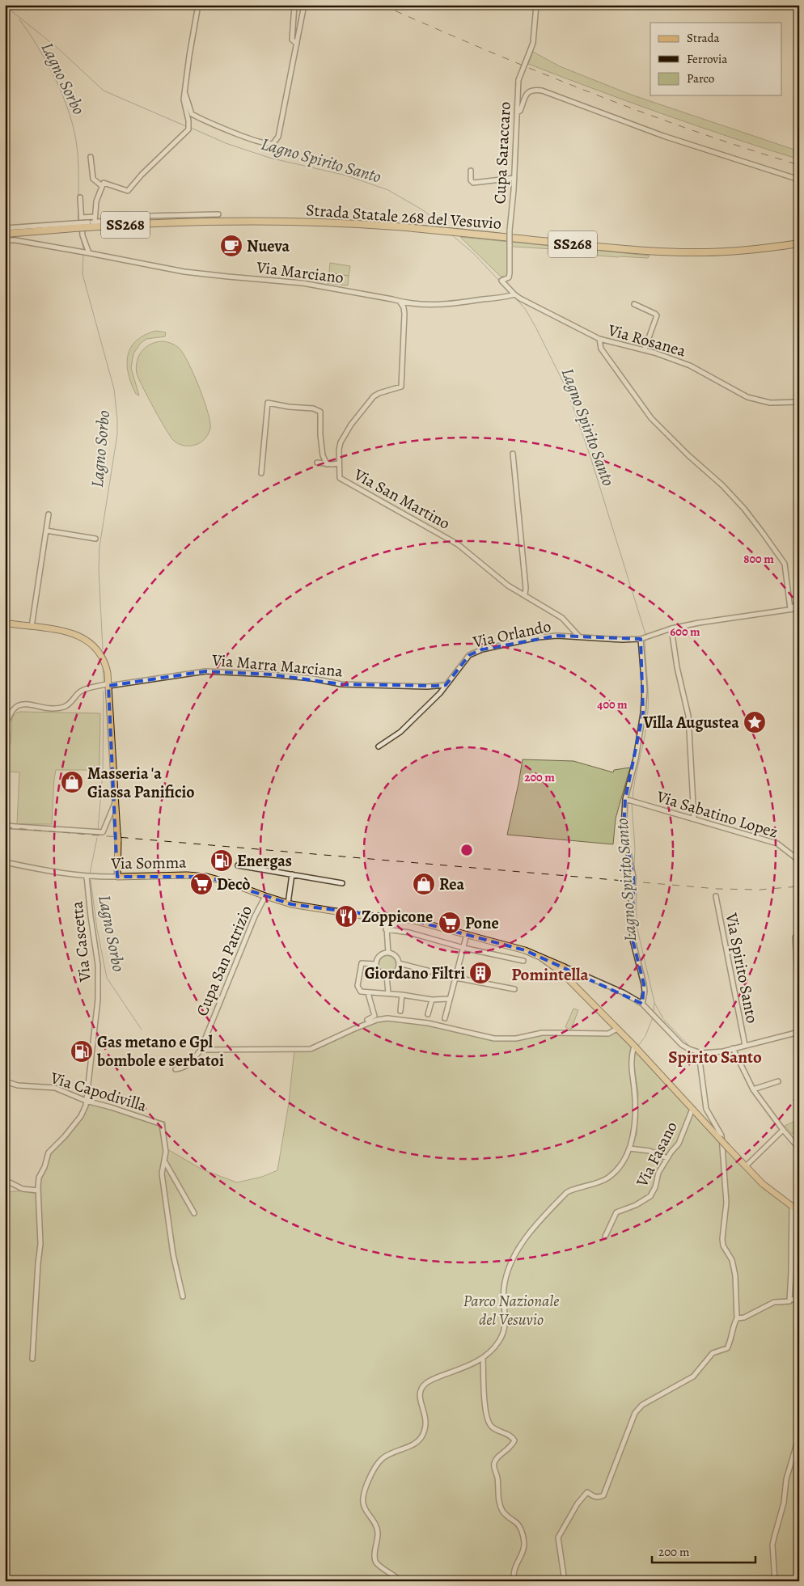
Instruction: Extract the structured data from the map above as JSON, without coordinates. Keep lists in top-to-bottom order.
{
  "streets": {
    "highway": ["Strada Statale 268 del Vesuvio", "SS268"],
    "main road": ["Via Somma"],
    "street": [
      "Cupa Saraccaro",
      "Via Marciano",
      "Via Rosanea",
      "Via San Martino",
      "Via Orlando",
      "Via Marra Marciana",
      "Via Sabatino Lopez",
      "Via Cascetta",
      "Cupa San Patrizio",
      "Via Spirito Santo",
      "Via Capodivilla",
      "Via Fasano"
    ]
  },
  "crossings": [
    ["Cupa Saraccaro", "Via Marciano"],
    ["Cupa Saraccaro", "Via Rosanea"],
    ["Via Marciano", "Via Rosanea"],
    ["Via Marciano", "Via San Martino"],
    ["Via San Martino", "Via Orlando"],
    ["Via Orlando", "Via Marra Marciana"],
    ["Via Somma", "Via Cascetta"],
    ["Via Somma", "Cupa San Patrizio"],
    ["Via Somma", "Via Spirito Santo"],
    ["Via Cascetta", "Via Capodivilla"]
  ],
  "districts": ["Pomintella", "Spirito Santo"],
  "water": ["Lagno Sorbo", "Lagno Spirito Santo"],
  "parks": ["Parco Nazionale del Vesuvio"],
  "places": {
    "cafe": ["Nueva"],
    "place": ["Villa Augustea"],
    "shop": ["Masseria 'a Giassa Panificio", "Rea"],
    "fuel station": ["Energas", "Gas metano e Gpl bombole e serbatoi"],
    "supermarket": ["Decò", "Pone"],
    "restaurant": ["Zoppicone"],
    "building": ["Giordano Filtri"]
  },
  "legend": ["Strada", "Ferrovia", "Parco"],
  "scale_bar": "200 m",
  "rings": [
    "800 m",
    "600 m",
    "400 m",
    "200 m"
  ]
}
